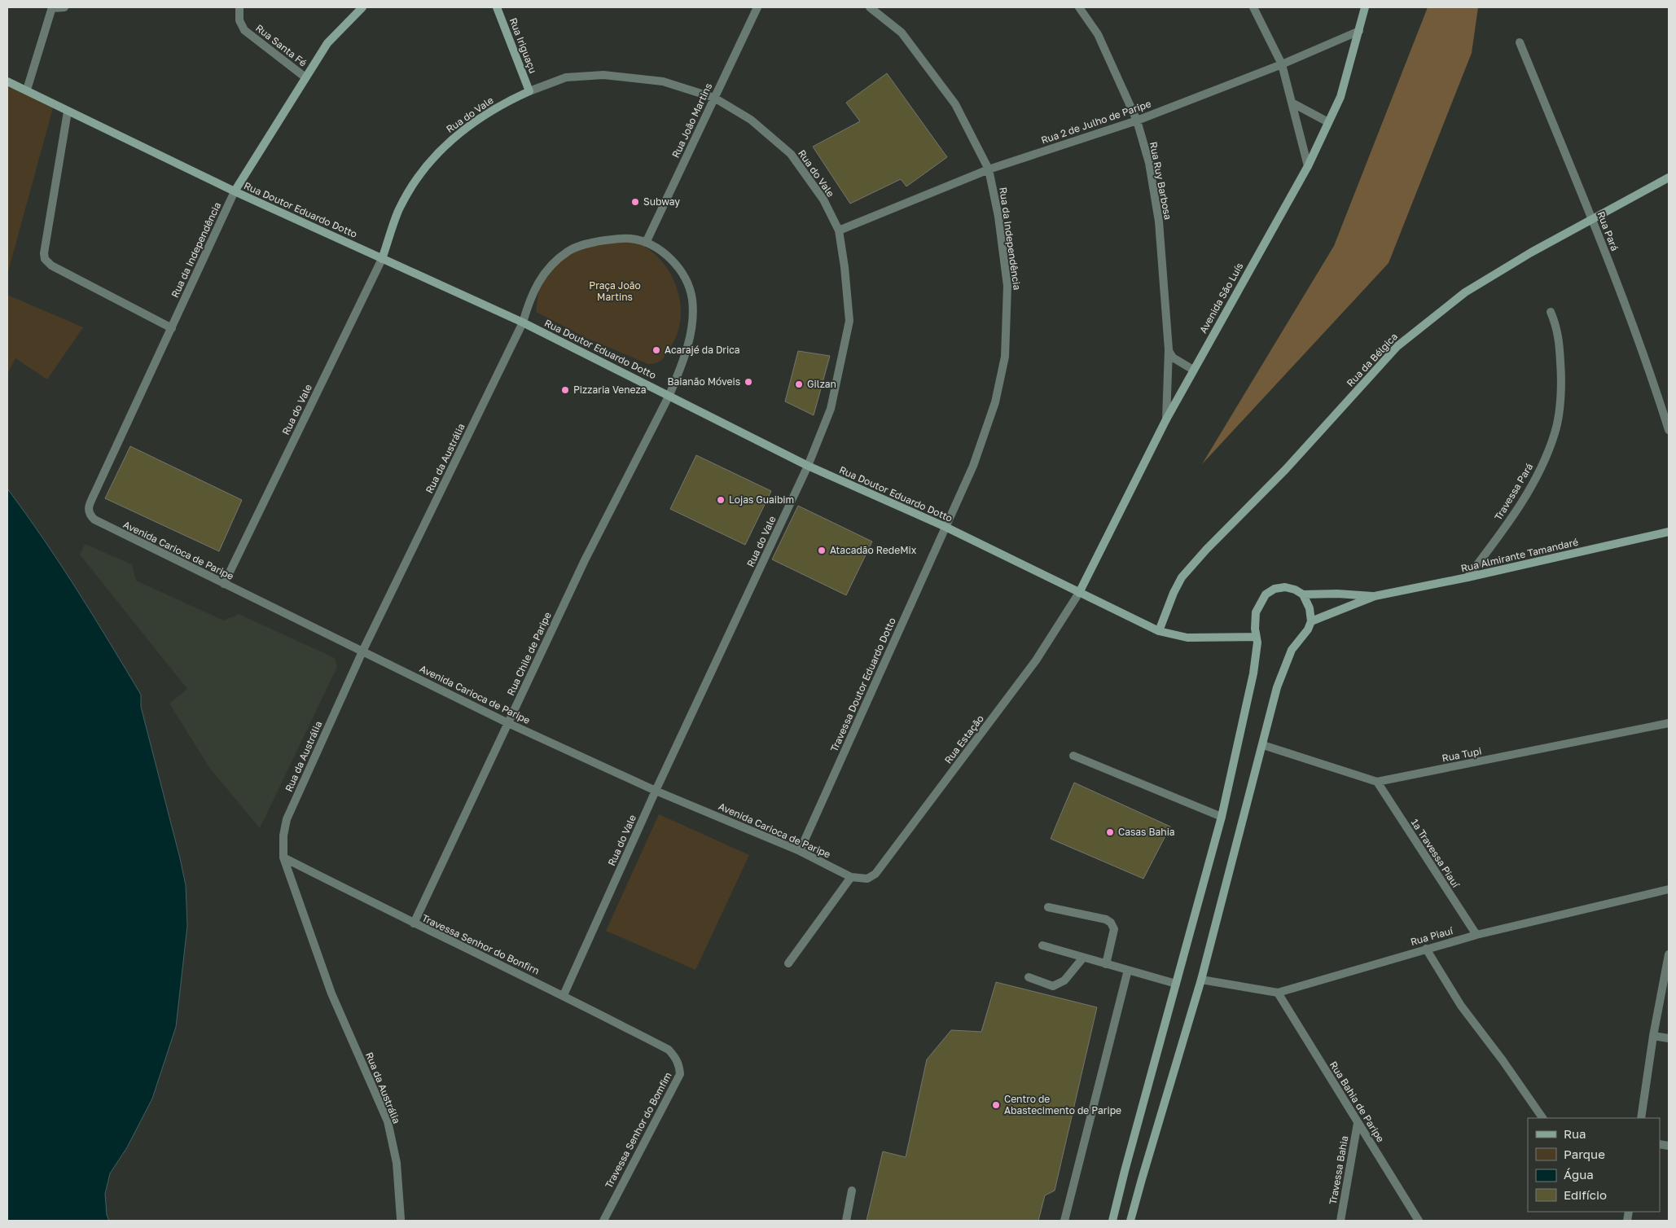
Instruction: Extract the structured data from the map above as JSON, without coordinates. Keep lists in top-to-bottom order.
{
  "streets": {
    "main road": [
      "Rua Iriguaçu",
      "Rua do Vale",
      "Rua Doutor Eduardo Dotto",
      "Rua da Independência",
      "Avenida São Luís",
      "Rua da Bélgica",
      "Rua Almirante Tamandaré"
    ],
    "street": [
      "Rua Santa Fé",
      "Rua João Martins",
      "Rua 2 de Julho de Paripe",
      "Rua Ruy Barbosa",
      "Rua Pará",
      "Rua da Austrália",
      "Travessa Pará",
      "Avenida Carioca de Paripe",
      "Rua Chile de Paripe",
      "Travessa Doutor Eduardo Dotto",
      "Rua Estação",
      "Rua Tupi",
      "1ª Travessa Piauí",
      "Rua Piauí",
      "Travessa Senhor do Bonfirn",
      "Rua Bahia de Paripe",
      "Travessa Senhor do Bomfim",
      "Travessa Bahia"
    ]
  },
  "crossings": [
    ["Rua Santa Fé", "Rua da Independência"],
    ["Rua Iriguaçu", "Rua do Vale"],
    ["Rua do Vale", "Rua João Martins"],
    ["Rua do Vale", "Rua 2 de Julho de Paripe"],
    ["Rua do Vale", "Rua Doutor Eduardo Dotto"],
    ["Rua do Vale", "Avenida Carioca de Paripe"],
    ["Rua do Vale", "Travessa Senhor do Bonfirn"],
    ["Rua 2 de Julho de Paripe", "Rua Ruy Barbosa"],
    ["Rua 2 de Julho de Paripe", "Rua da Independência"],
    ["Rua 2 de Julho de Paripe", "Avenida São Luís"],
    ["Rua Ruy Barbosa", "Avenida São Luís"],
    ["Rua Doutor Eduardo Dotto", "Rua da Independência"],
    ["Rua Doutor Eduardo Dotto", "Avenida São Luís"],
    ["Rua Doutor Eduardo Dotto", "Rua da Bélgica"],
    ["Rua Doutor Eduardo Dotto", "Rua da Austrália"],
    ["Rua Doutor Eduardo Dotto", "Rua Chile de Paripe"],
    ["Rua Doutor Eduardo Dotto", "Travessa Doutor Eduardo Dotto"],
    ["Rua Doutor Eduardo Dotto", "Rua Estação"],
    ["Rua Pará", "Rua da Bélgica"],
    ["Rua da Independência", "Avenida Carioca de Paripe"],
    ["Rua da Independência", "Travessa Doutor Eduardo Dotto"],
    ["Avenida São Luís", "Rua Estação"],
    ["Rua da Austrália", "Avenida Carioca de Paripe"],
    ["Rua da Austrália", "Travessa Senhor do Bonfirn"],
    ["Travessa Pará", "Rua Almirante Tamandaré"],
    ["Avenida Carioca de Paripe", "Rua Chile de Paripe"],
    ["Avenida Carioca de Paripe", "Travessa Doutor Eduardo Dotto"],
    ["Avenida Carioca de Paripe", "Rua Estação"],
    ["Rua Chile de Paripe", "Travessa Senhor do Bonfirn"],
    ["Rua Tupi", "1ª Travessa Piauí"],
    ["1ª Travessa Piauí", "Rua Piauí"],
    ["Rua Piauí", "Rua Bahia de Paripe"],
    ["Travessa Senhor do Bonfirn", "Travessa Senhor do Bomfim"],
    ["Rua Bahia de Paripe", "Travessa Bahia"]
  ],
  "parks": ["Praça João Martins"],
  "places": [
    "Subway",
    "Acarajé da Drica",
    "Baianão Móveis",
    "Gilzan",
    "Pizzaria Veneza",
    "Lojas Guaibim",
    "Atacadão RedeMix",
    "Casas Bahia",
    "Centro de Abastecimento de Paripe"
  ],
  "legend": [
    "Rua",
    "Parque",
    "Água",
    "Edifício"
  ]
}
